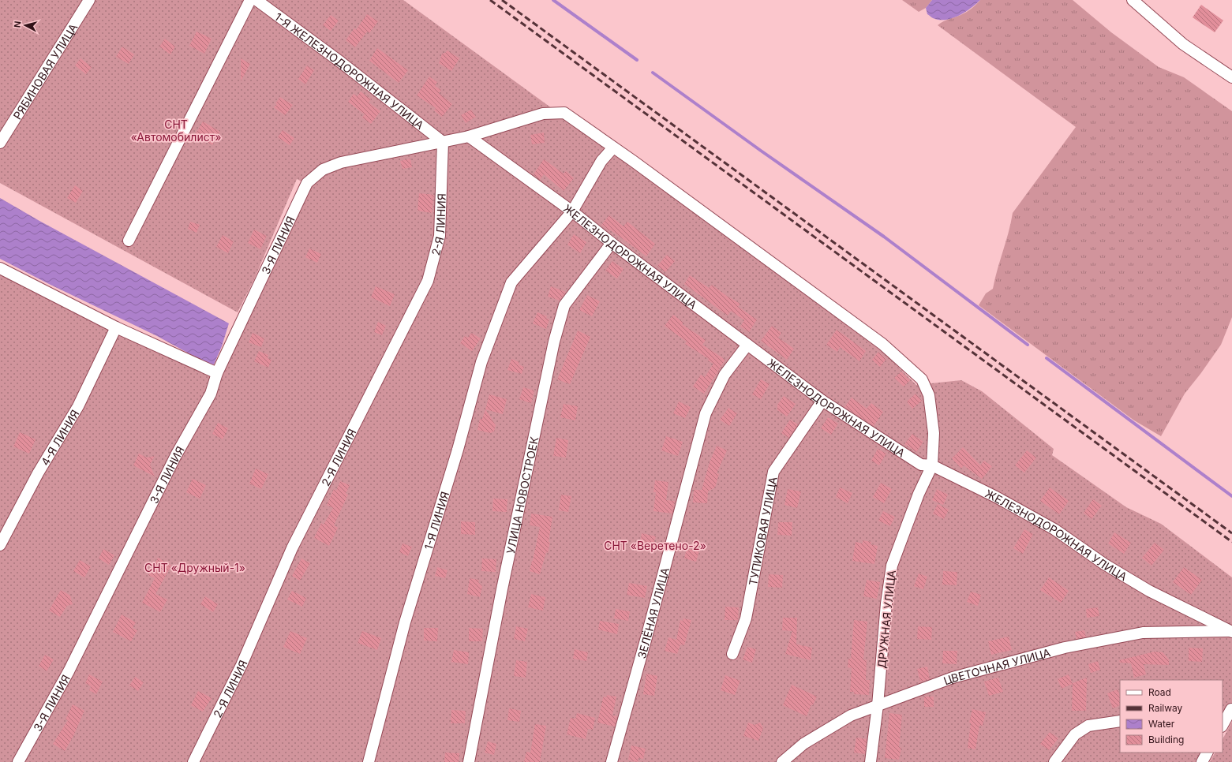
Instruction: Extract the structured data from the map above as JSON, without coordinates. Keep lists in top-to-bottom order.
{
  "streets": {
    "street": [
      "1-Я ЖЕЛЕЗНОДОРОЖНАЯ УЛИЦА",
      "РЯБИНОВАЯ УЛИЦА",
      "2-Я ЛИНИЯ",
      "3-Я ЛИНИЯ",
      "ЖЕЛЕЗНОДОРОЖНАЯ УЛИЦА",
      "4-Я ЛИНИЯ",
      "УЛИЦА НОВОСТРОЕК",
      "1-Я ЛИНИЯ",
      "ТУПИКОВАЯ УЛИЦА",
      "ЗЕЛЁНАЯ УЛИЦА",
      "ДРУЖНАЯ УЛИЦА",
      "ЦВЕТОЧНАЯ УЛИЦА"
    ]
  },
  "crossings": [
    ["1-Я ЖЕЛЕЗНОДОРОЖНАЯ УЛИЦА", "2-Я ЛИНИЯ"],
    ["1-Я ЖЕЛЕЗНОДОРОЖНАЯ УЛИЦА", "3-Я ЛИНИЯ"],
    ["2-Я ЛИНИЯ", "3-Я ЛИНИЯ"],
    ["ЖЕЛЕЗНОДОРОЖНАЯ УЛИЦА", "УЛИЦА НОВОСТРОЕК"],
    ["ЖЕЛЕЗНОДОРОЖНАЯ УЛИЦА", "1-Я ЛИНИЯ"],
    ["ЖЕЛЕЗНОДОРОЖНАЯ УЛИЦА", "ТУПИКОВАЯ УЛИЦА"],
    ["ЖЕЛЕЗНОДОРОЖНАЯ УЛИЦА", "ЗЕЛЁНАЯ УЛИЦА"],
    ["ЖЕЛЕЗНОДОРОЖНАЯ УЛИЦА", "ДРУЖНАЯ УЛИЦА"],
    ["ЖЕЛЕЗНОДОРОЖНАЯ УЛИЦА", "ЦВЕТОЧНАЯ УЛИЦА"],
    ["ДРУЖНАЯ УЛИЦА", "ЦВЕТОЧНАЯ УЛИЦА"]
  ],
  "parks": ["СНТ «Автомобилист»", "СНТ «Веретено-2»", "СНТ «Дружный-1»"],
  "legend": [
    "Road",
    "Railway",
    "Water",
    "Building"
  ],
  "north": "left"
}
